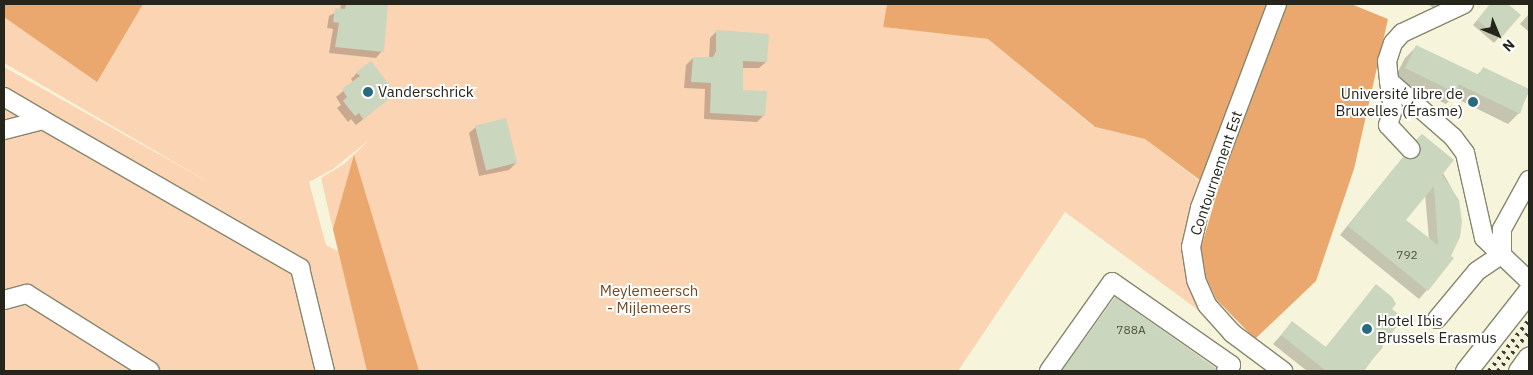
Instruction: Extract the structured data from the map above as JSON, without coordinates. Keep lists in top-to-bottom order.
{
  "streets": {
    "street": ["Contournement Est"]
  },
  "parks": ["Meylemeersch - Mijlemeers"],
  "places": ["Vanderschrick", "Université libre de Bruxelles (Érasme)", "Hotel Ibis Brussels Erasmus"],
  "house_numbers": ["792", "788A"],
  "north": "bottom right"
}
